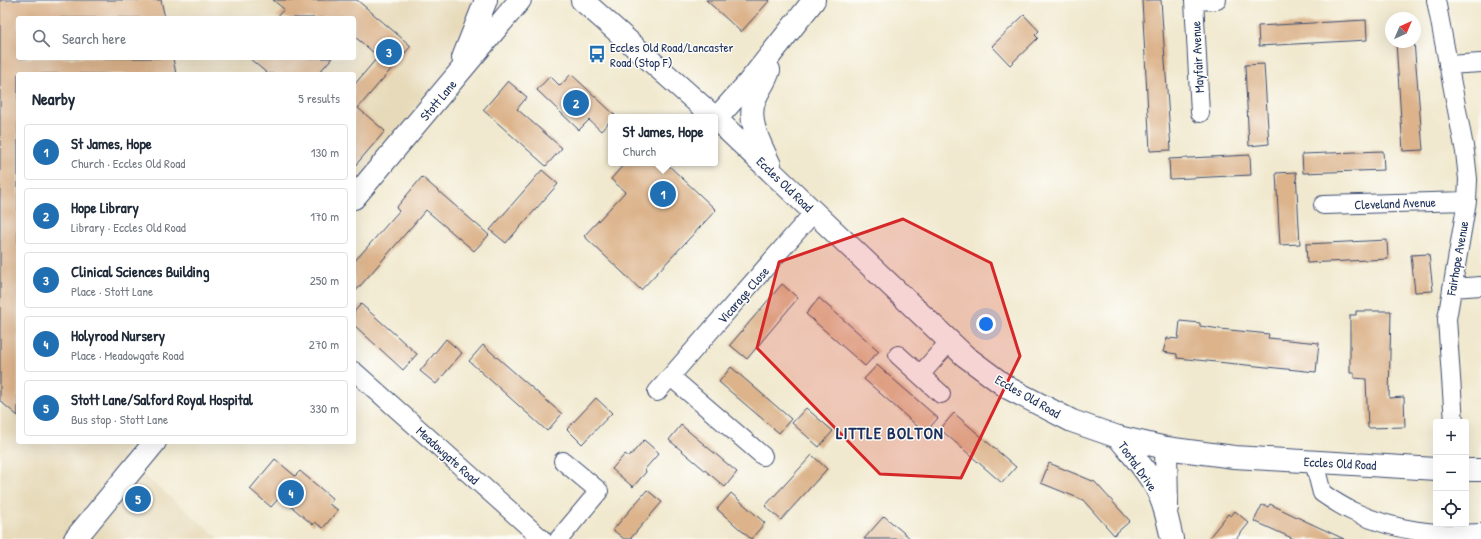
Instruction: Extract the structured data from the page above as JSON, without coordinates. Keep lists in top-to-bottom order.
{
  "streets": {
    "main road": ["Stott Lane", "Eccles Old Road", "Tootal Drive"],
    "street": [
      "Mayfair Avenue",
      "Cleveland Avenue",
      "Fairhope Avenue",
      "Vicarage Close",
      "Meadowgate Road"
    ]
  },
  "crossings": [
    ["Eccles Old Road", "Vicarage Close"],
    ["Eccles Old Road", "Tootal Drive"],
    ["Cleveland Avenue", "Fairhope Avenue"]
  ],
  "districts": ["LITTLE BOLTON"],
  "places": {
    "bus stop": ["Eccles Old Road/Lancaster Road (Stop F)"]
  },
  "north": "top right",
  "page": {
    "search": "Search here",
    "pins": [
      "3",
      "2",
      "1",
      "4",
      "5"
    ],
    "heading": ["Nearby", "5 results"],
    "popup": ["St James, Hope", "Church"],
    "list": [
      {
        "mark": "1",
        "name": "St James, Hope",
        "note": "Church · Eccles Old Road",
        "value": "130 m"
      },
      {
        "mark": "2",
        "name": "Hope Library",
        "note": "Library · Eccles Old Road",
        "value": "170 m"
      },
      {
        "mark": "3",
        "name": "Clinical Sciences Building",
        "note": "Place · Stott Lane",
        "value": "250 m"
      },
      {
        "mark": "4",
        "name": "Holyrood Nursery",
        "note": "Place · Meadowgate Road",
        "value": "270 m"
      },
      {
        "mark": "5",
        "name": "Stott Lane/Salford Royal Hospital",
        "note": "Bus stop · Stott Lane",
        "value": "330 m"
      }
    ],
    "map_buttons": ["+", "−"]
  }
}
